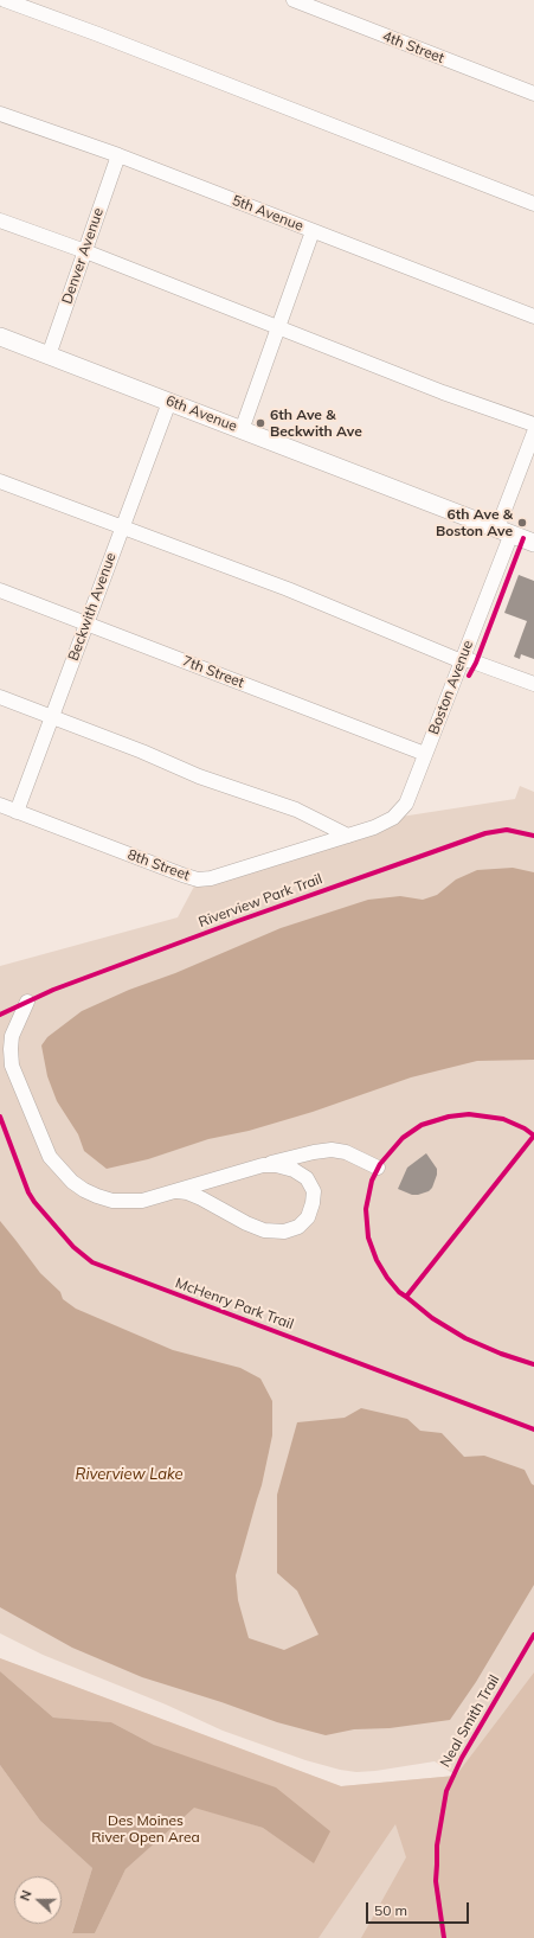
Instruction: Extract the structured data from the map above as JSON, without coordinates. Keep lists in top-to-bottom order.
{
  "streets": {
    "main road": ["6th Avenue"],
    "street": [
      "4th Street",
      "5th Avenue",
      "Denver Avenue",
      "Beckwith Avenue",
      "7th Street",
      "Boston Avenue",
      "8th Street"
    ],
    "cycle path": ["Riverview Park Trail", "McHenry Park Trail", "Neal Smith Trail"]
  },
  "crossings": [
    ["5th Avenue", "Denver Avenue"],
    ["Denver Avenue", "6th Avenue"],
    ["6th Avenue", "Beckwith Avenue"],
    ["6th Avenue", "Boston Avenue"],
    ["Beckwith Avenue", "7th Street"],
    ["Beckwith Avenue", "8th Street"],
    ["7th Street", "Boston Avenue"],
    ["Boston Avenue", "8th Street"]
  ],
  "water": ["Riverview Lake"],
  "parks": ["Des Moines River Open Area"],
  "places": ["6th Ave & Beckwith Ave", "6th Ave & Boston Ave"],
  "scale_bar": "50 m",
  "north": "left"
}
